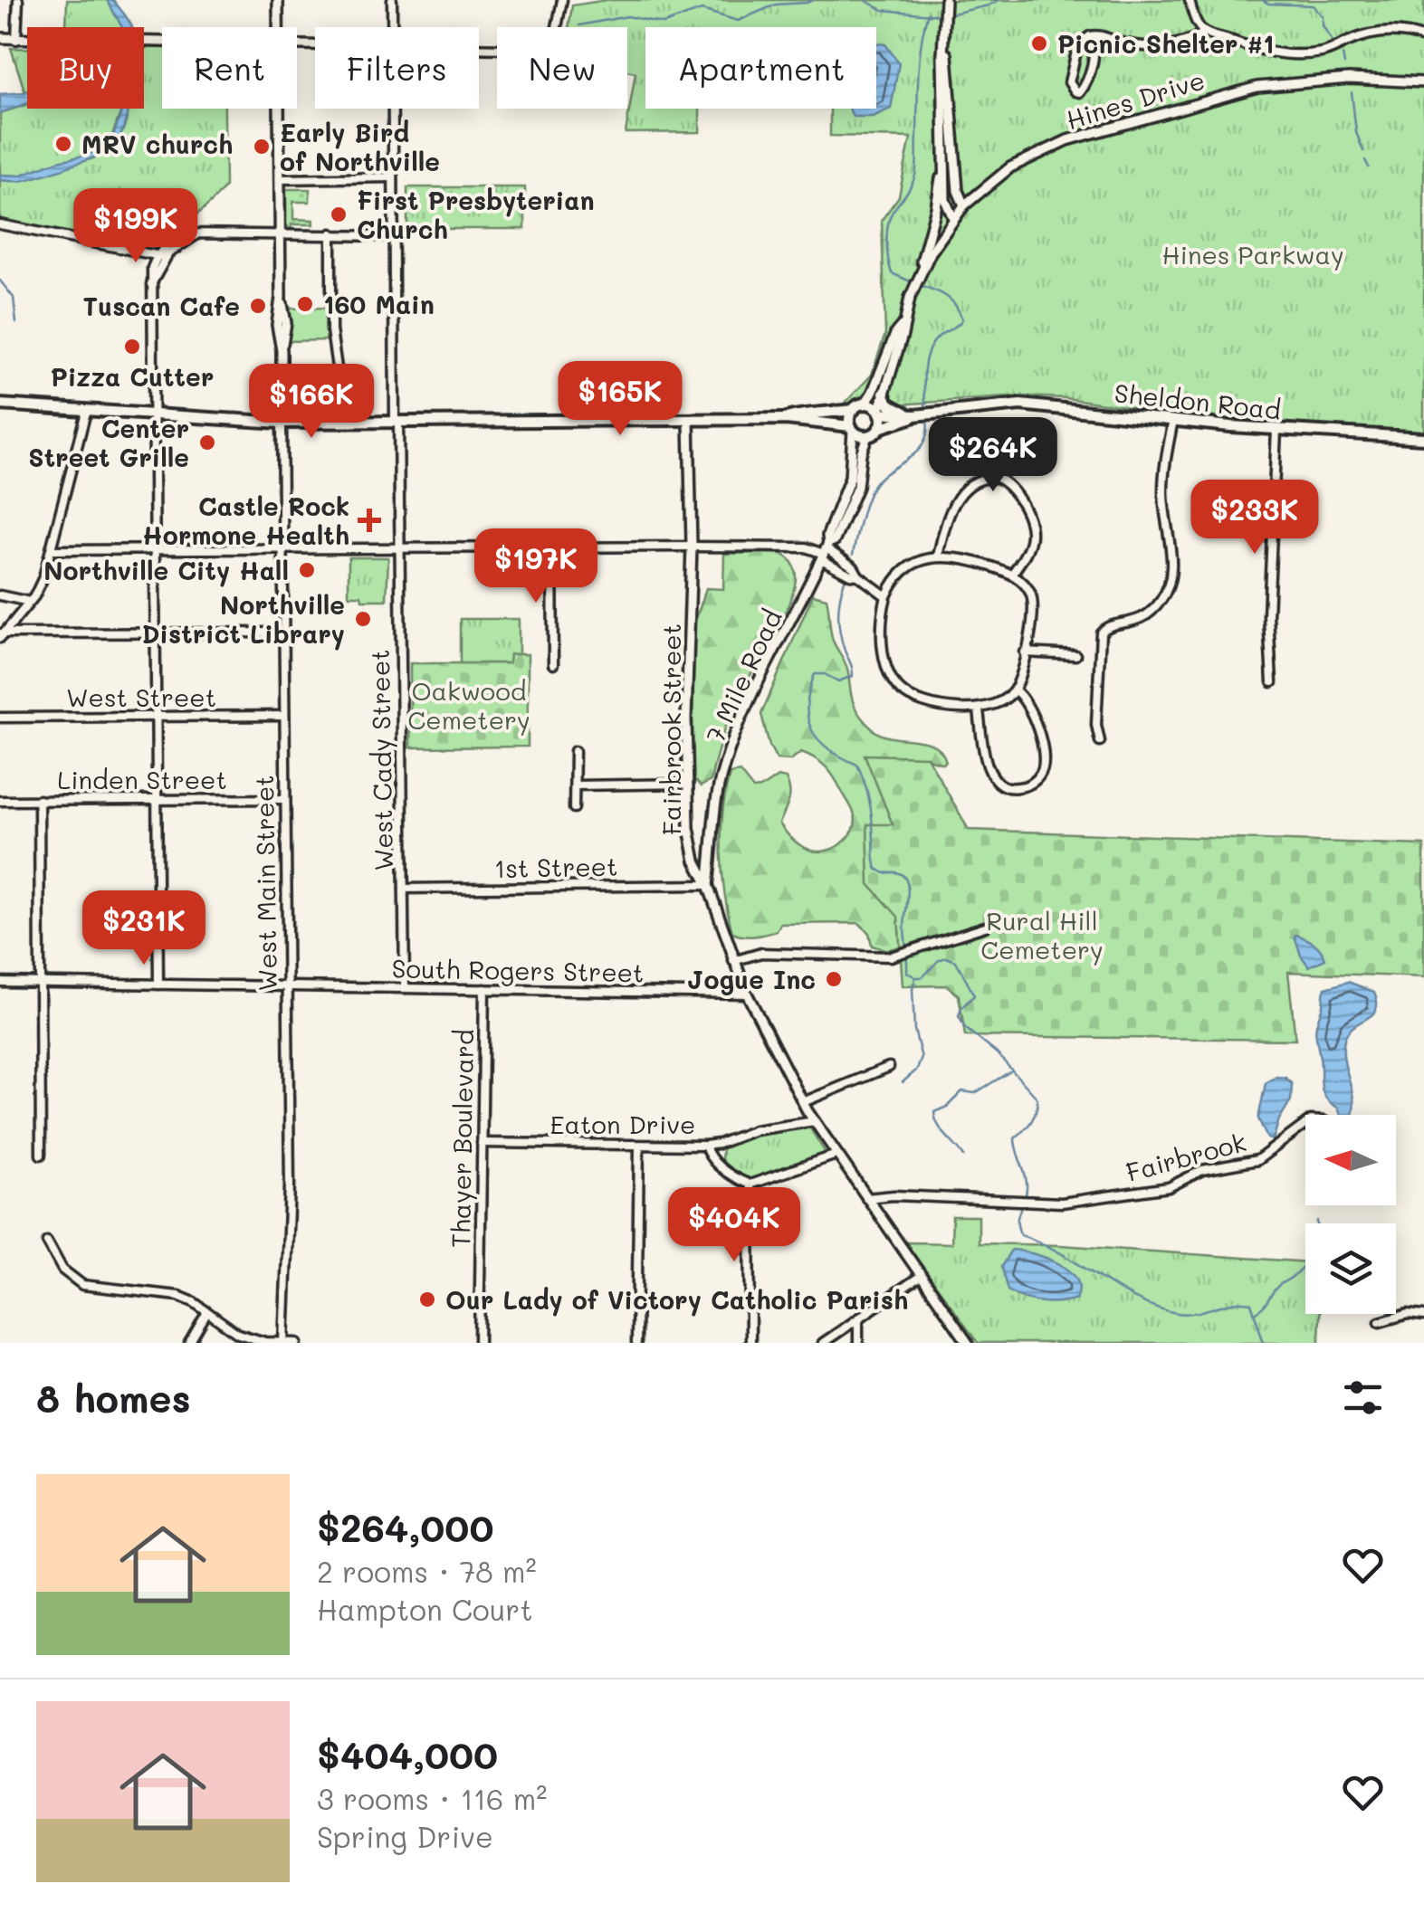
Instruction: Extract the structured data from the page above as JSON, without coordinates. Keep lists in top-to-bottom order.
{
  "streets": {
    "main road": ["Sheldon Road"],
    "street": [
      "Hines Drive",
      "7 Mile Road",
      "West Street",
      "Fairbrook Street",
      "West Cady Street",
      "Linden Street",
      "1st Street",
      "West Main Street",
      "South Rogers Street",
      "Eaton Drive",
      "Thayer Boulevard",
      "Fairbrook"
    ]
  },
  "crossings": [
    ["Sheldon Road", "7 Mile Road"],
    ["7 Mile Road", "Fairbrook Street"],
    ["7 Mile Road", "1st Street"],
    ["West Street", "West Main Street"],
    ["Fairbrook Street", "1st Street"],
    ["Fairbrook Street", "South Rogers Street"],
    ["Fairbrook Street", "Eaton Drive"],
    ["Fairbrook Street", "Fairbrook"],
    ["West Cady Street", "1st Street"],
    ["West Cady Street", "South Rogers Street"],
    ["Linden Street", "West Main Street"],
    ["West Main Street", "South Rogers Street"],
    ["South Rogers Street", "Thayer Boulevard"],
    ["Eaton Drive", "Thayer Boulevard"]
  ],
  "parks": ["Hines Parkway", "Oakwood Cemetery", "Rural Hill Cemetery"],
  "places": {
    "other": [
      "Picnic Shelter #1",
      "MRV church",
      "Early Bird of Northville",
      "First Presbyterian Church",
      "160 Main",
      "Tuscan Cafe",
      "Pizza Cutter",
      "Center Street Grille",
      "Northville City Hall",
      "Northville District Library",
      "Jogue Inc",
      "Our Lady of Victory Catholic Parish"
    ],
    "health": ["Castle Rock Hormone Health"]
  },
  "north": "left",
  "page": {
    "chip": [
      "Buy",
      "Rent",
      "Filters",
      "New",
      "Apartment"
    ],
    "price": [
      "$199K",
      "$165K",
      "$166K",
      "$264K",
      "$233K",
      "$197K",
      "$231K",
      "$404K"
    ],
    "heading": "8 homes",
    "list": [
      {
        "name": "$264,000",
        "note": "2 rooms · 78 m² · Hampton Court"
      },
      {
        "name": "$404,000",
        "note": "3 rooms · 116 m² · Spring Drive"
      }
    ]
  }
}
